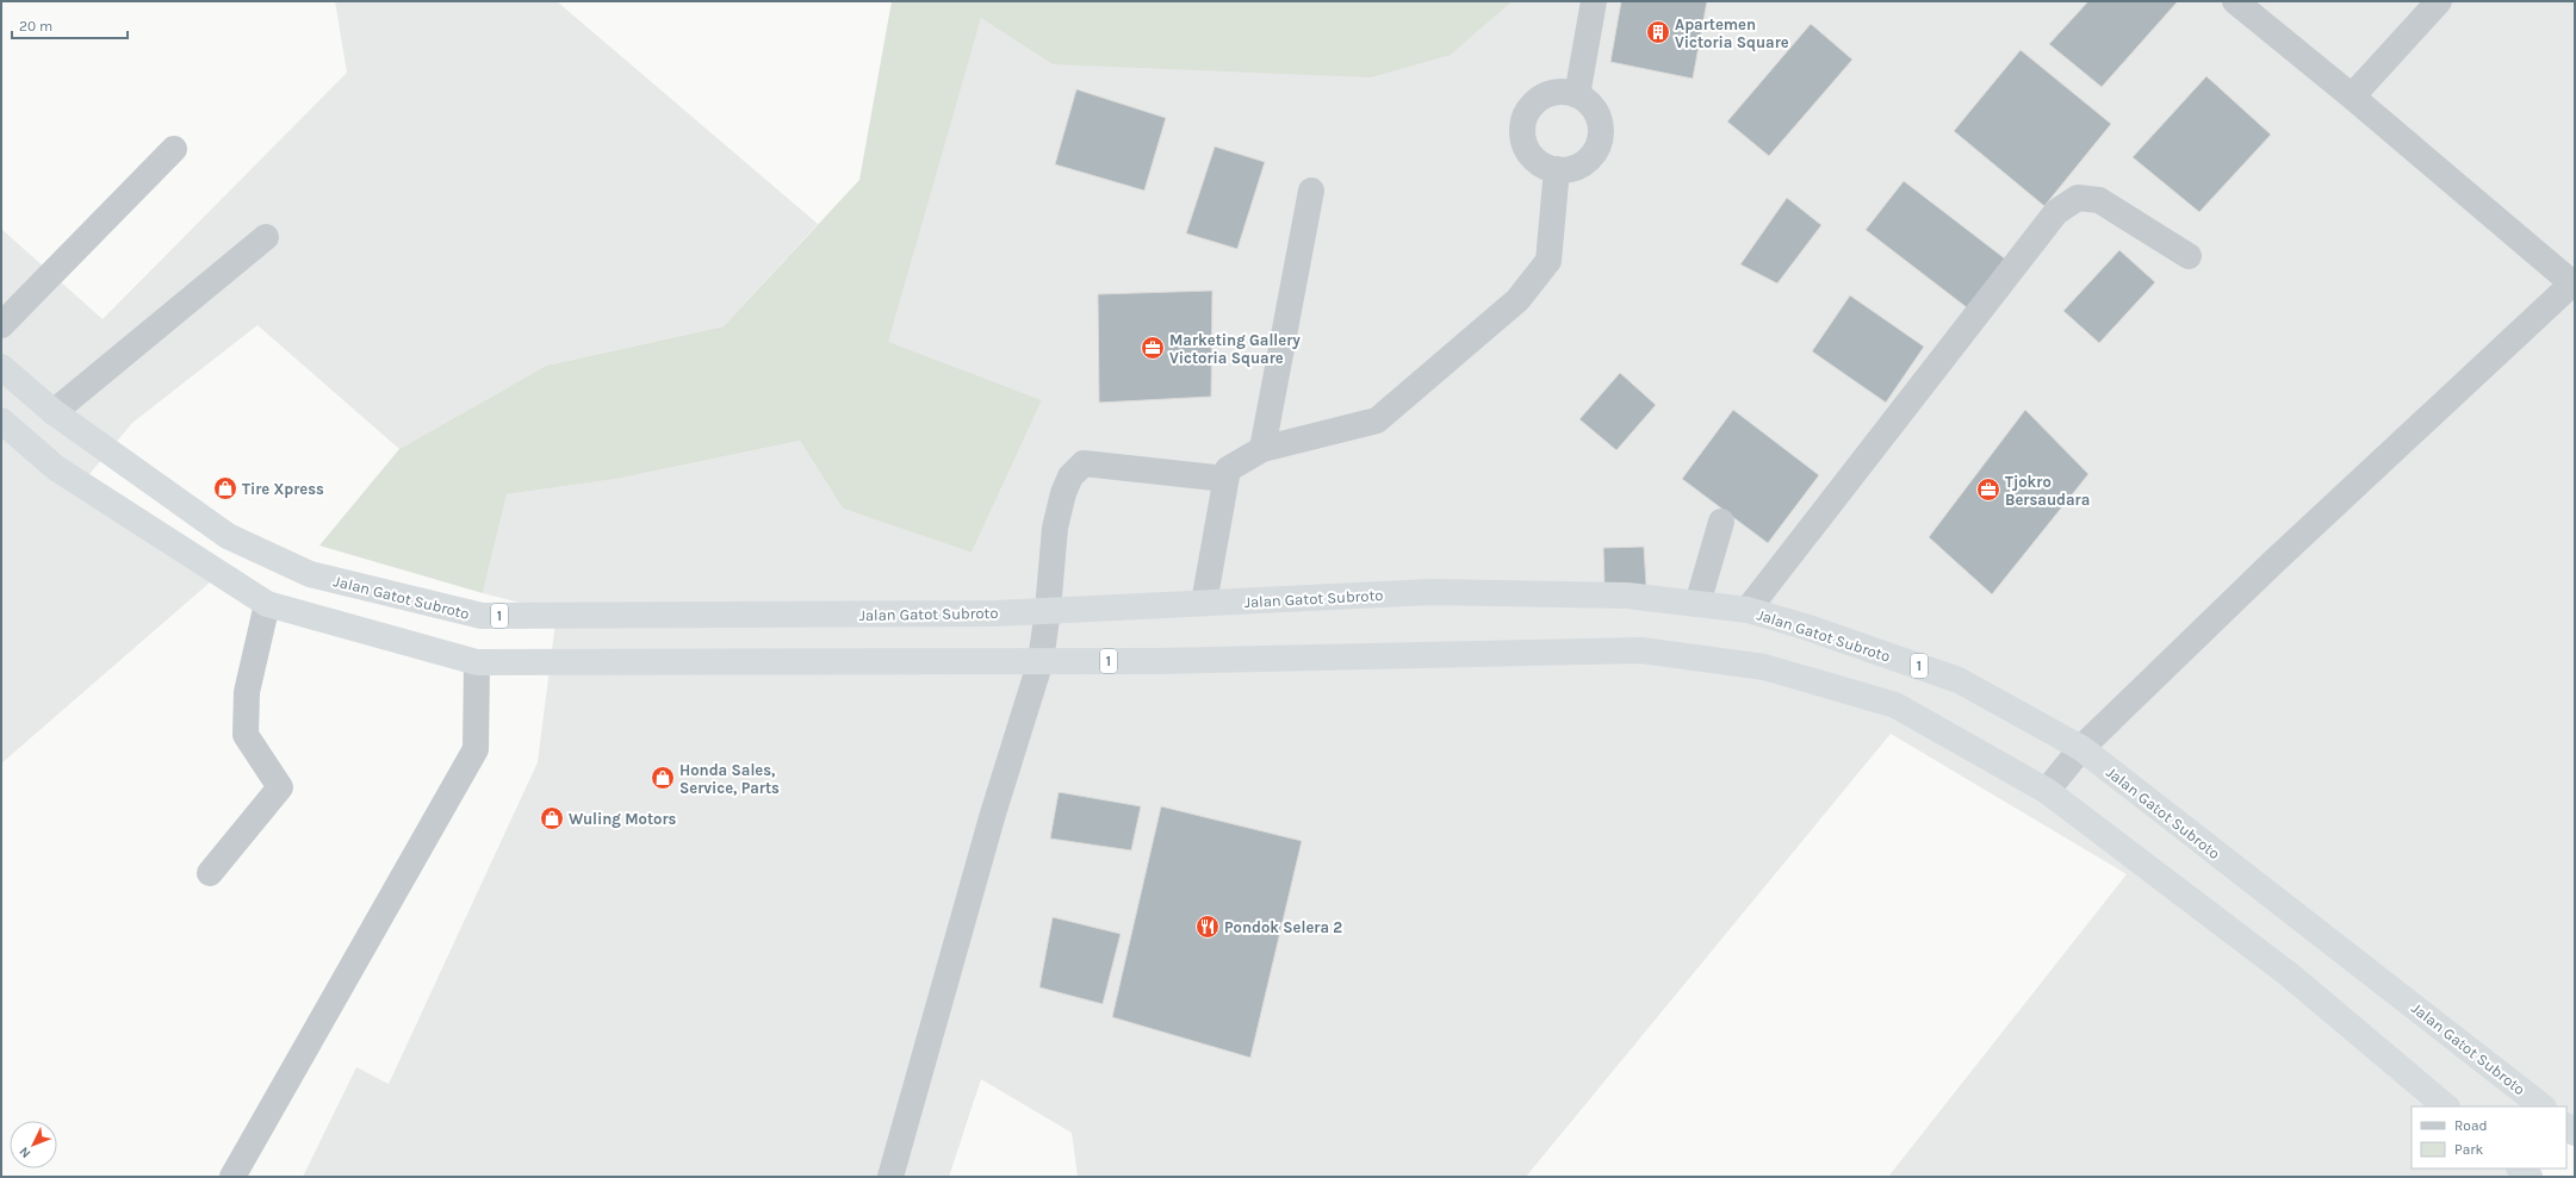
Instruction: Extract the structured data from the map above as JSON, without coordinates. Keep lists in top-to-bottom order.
{
  "streets": {
    "highway": ["Jalan Gatot Subroto", "1"]
  },
  "places": {
    "building": ["Apartemen Victoria Square"],
    "office": ["Marketing Gallery Victoria Square", "Tjokro Bersaudara"],
    "shop": ["Tire Xpress", "Honda Sales, Service, Parts", "Wuling Motors"],
    "restaurant": ["Pondok Selera 2"]
  },
  "legend": ["Road", "Park"],
  "scale_bar": "20 m",
  "north": "bottom left"
}
